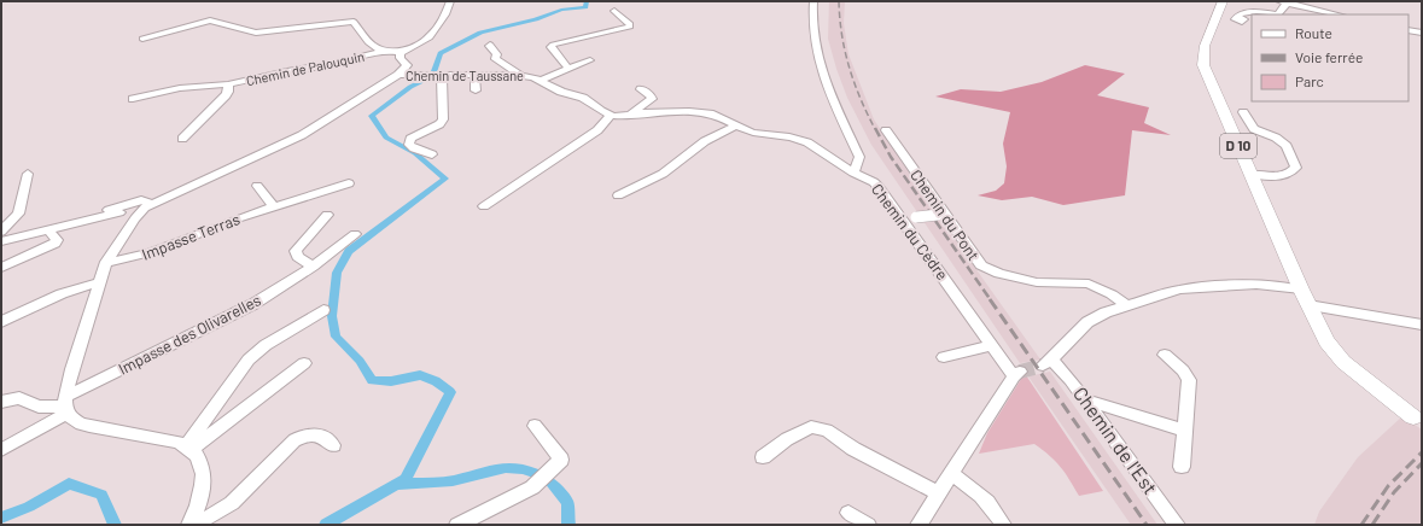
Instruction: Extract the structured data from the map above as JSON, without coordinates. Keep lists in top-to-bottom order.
{
  "streets": {
    "main road": ["D 10"],
    "street": [
      "Chemin de Palouquin",
      "Chemin de Taussane",
      "Chemin du Pont",
      "Chemin du Cèdre",
      "Impasse Terras",
      "Impasse des Olivarelles",
      "Chemin de l'Est"
    ]
  },
  "crossings": [
    ["Chemin du Pont", "Chemin de l'Est"]
  ],
  "legend": ["Route", "Voie ferrée", "Parc"]
}
